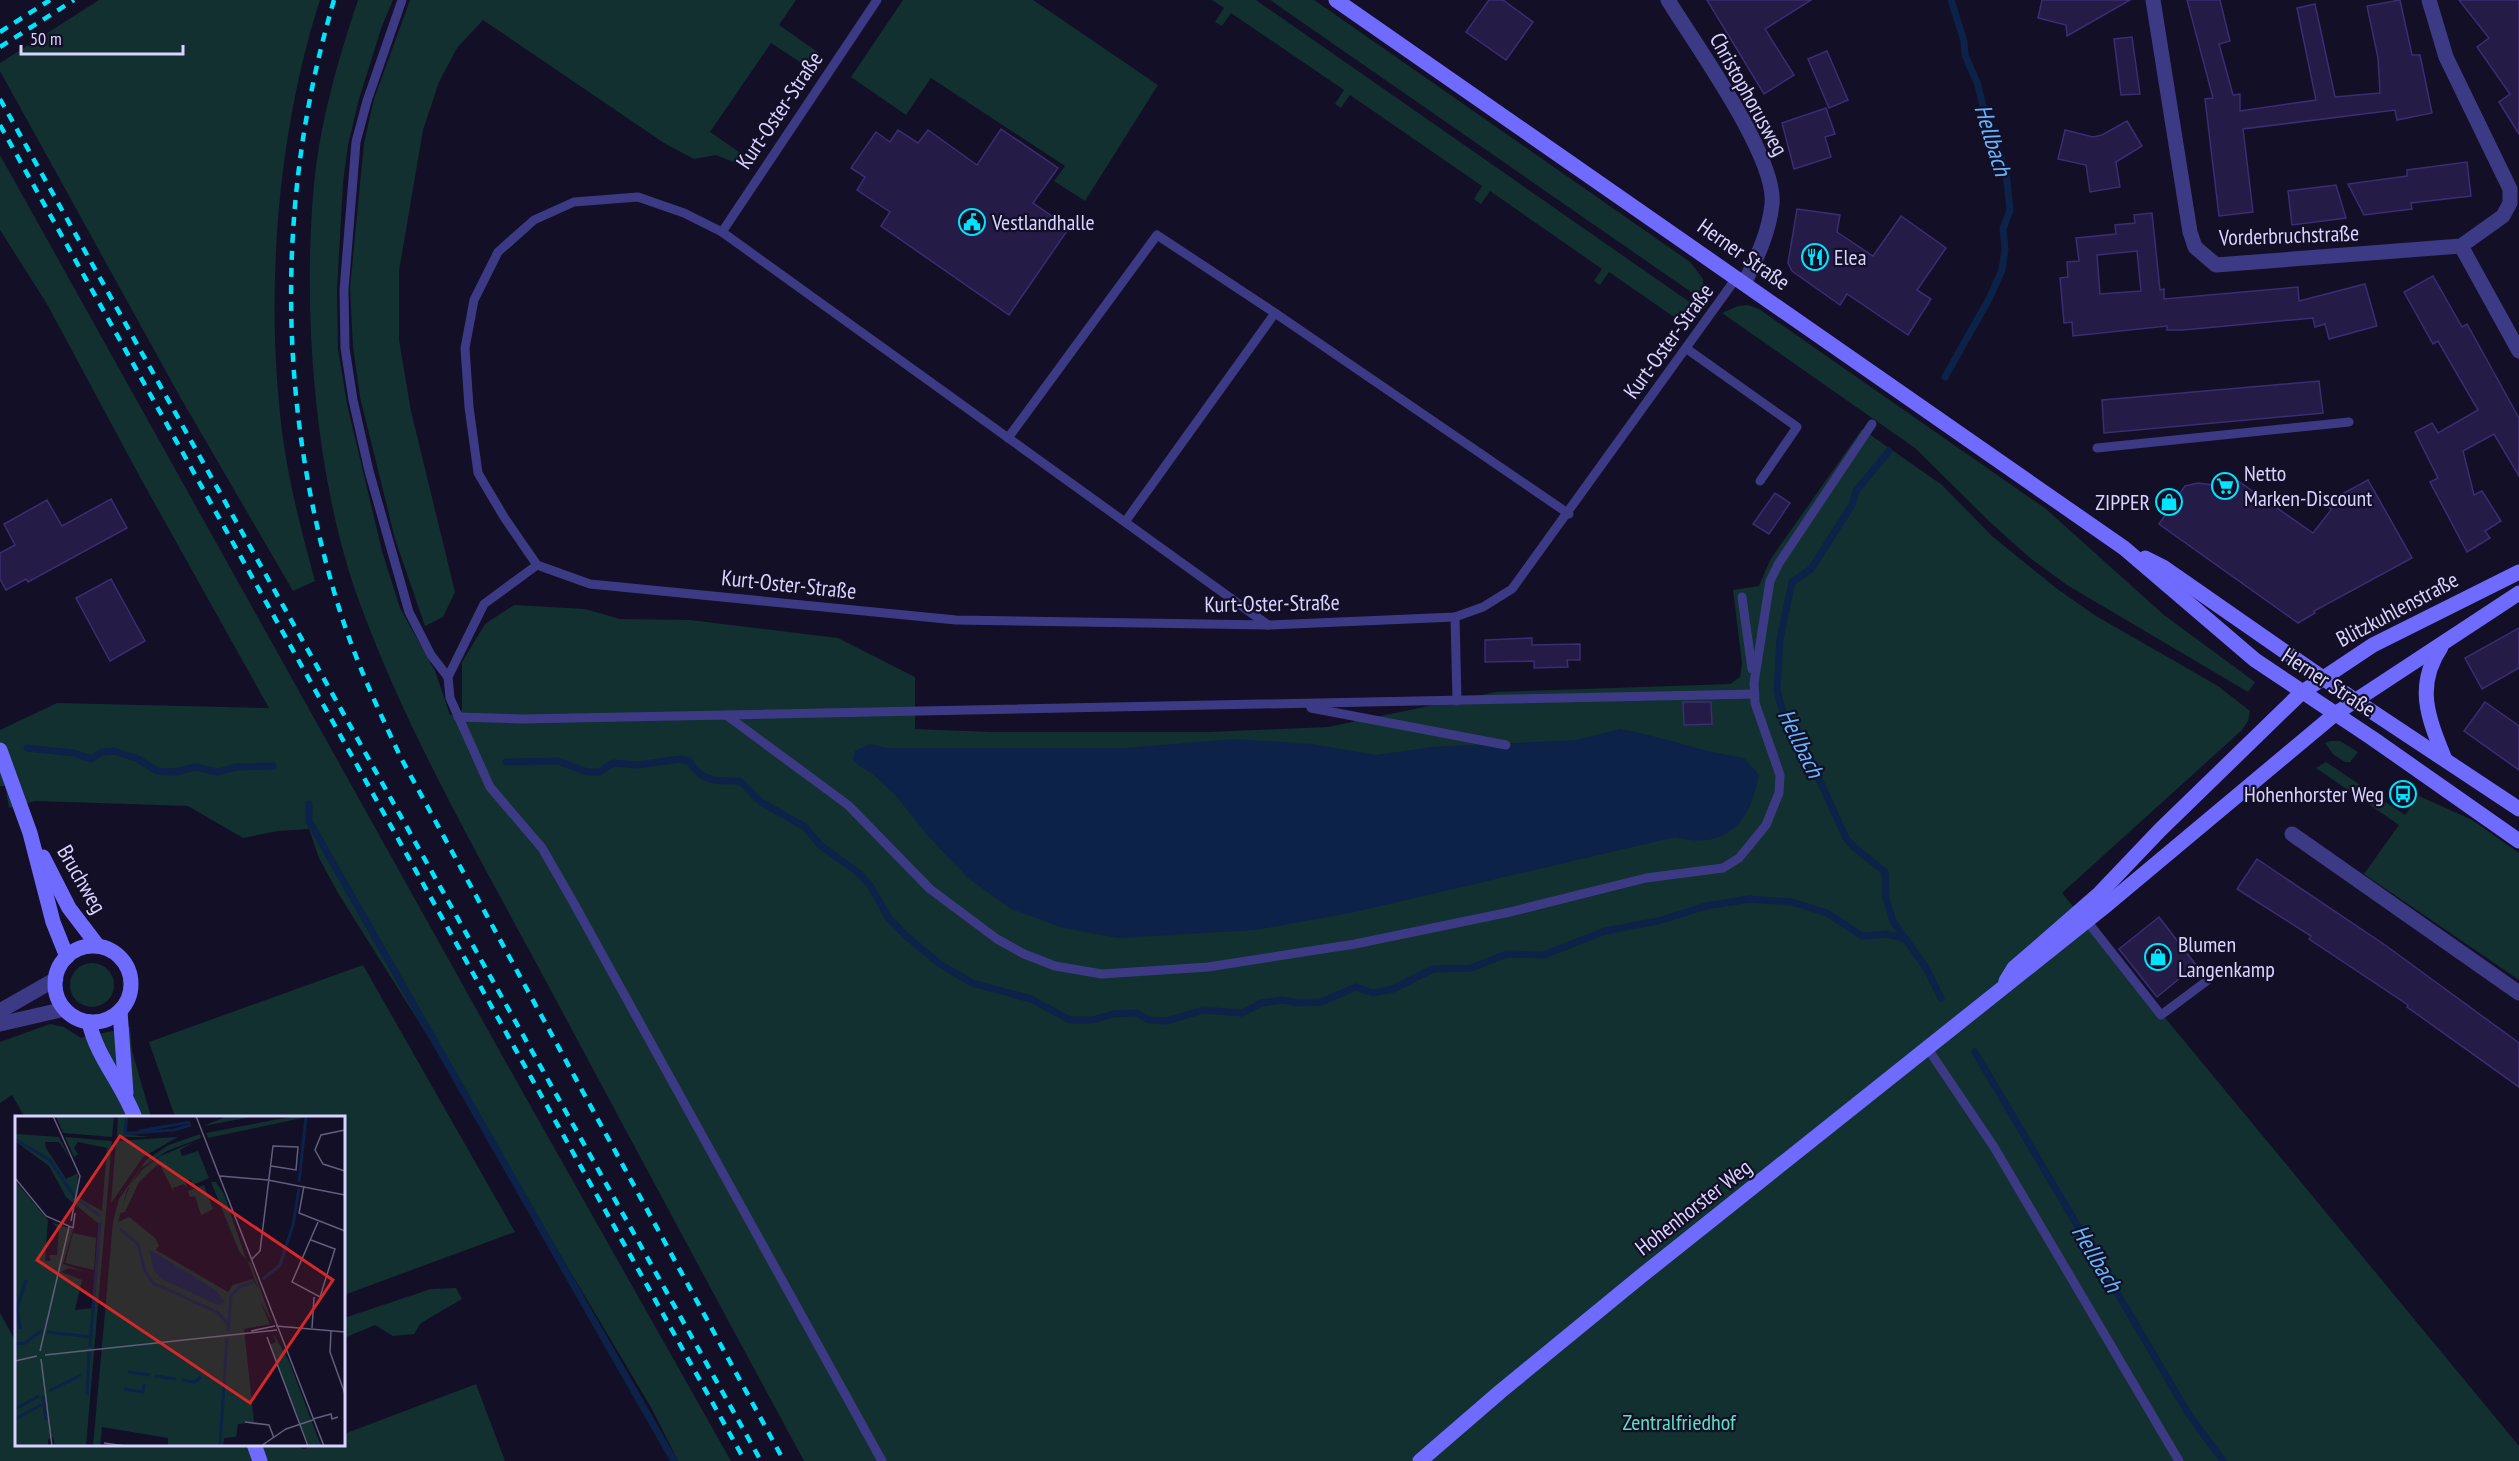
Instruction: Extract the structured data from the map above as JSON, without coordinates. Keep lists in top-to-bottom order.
{
  "streets": {
    "main road": [
      "Herner Straße",
      "Blitzkuhlenstraße",
      "Bruchweg",
      "Hohenhorster Weg"
    ],
    "street": ["Christophorusweg", "Vorderbruchstraße"],
    "lane": ["Kurt-Oster-Straße"]
  },
  "crossings": [
    ["Christophorusweg", "Kurt-Oster-Straße"],
    ["Christophorusweg", "Herner Straße"],
    ["Kurt-Oster-Straße", "Herner Straße"],
    ["Herner Straße", "Blitzkuhlenstraße"],
    ["Herner Straße", "Hohenhorster Weg"],
    ["Blitzkuhlenstraße", "Hohenhorster Weg"]
  ],
  "water": ["Hellbach"],
  "parks": ["Zentralfriedhof"],
  "places": {
    "public building": ["Vestlandhalle"],
    "restaurant": ["Elea"],
    "supermarket": ["Netto Marken-Discount"],
    "shop": ["ZIPPER", "Blumen Langenkamp"],
    "bus stop": ["Hohenhorster Weg"]
  },
  "scale_bar": "50 m"
}
